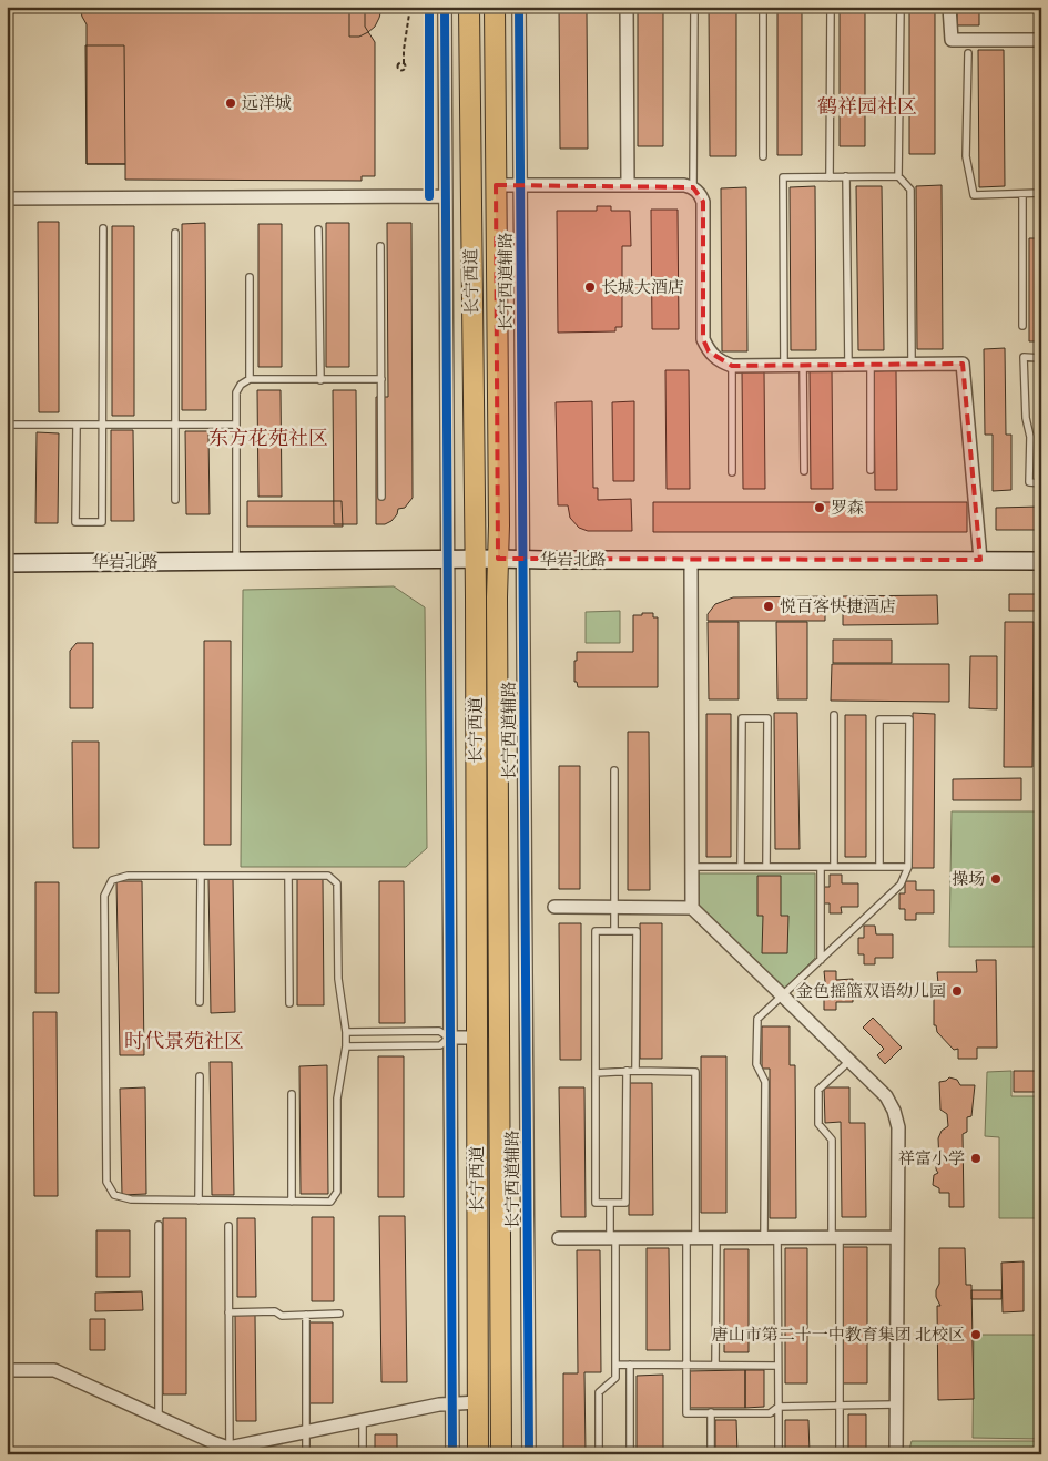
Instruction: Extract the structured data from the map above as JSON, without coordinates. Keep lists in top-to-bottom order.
{
  "streets": {
    "main road": ["长宁西道"],
    "street": ["长宁西道辅路", "华岩北路"]
  },
  "crossings": [
    ["长宁西道", "华岩北路"],
    ["长宁西道辅路", "华岩北路"]
  ],
  "districts": ["鹤祥园社区", "东方花苑社区", "时代景苑社区"],
  "places": [
    "远洋城",
    "长城大酒店",
    "罗森",
    "悦百客快捷酒店",
    "操场",
    "金色摇篮双语幼儿园",
    "祥富小学",
    "唐山市第二十一中教育集团 北校区"
  ]
}
